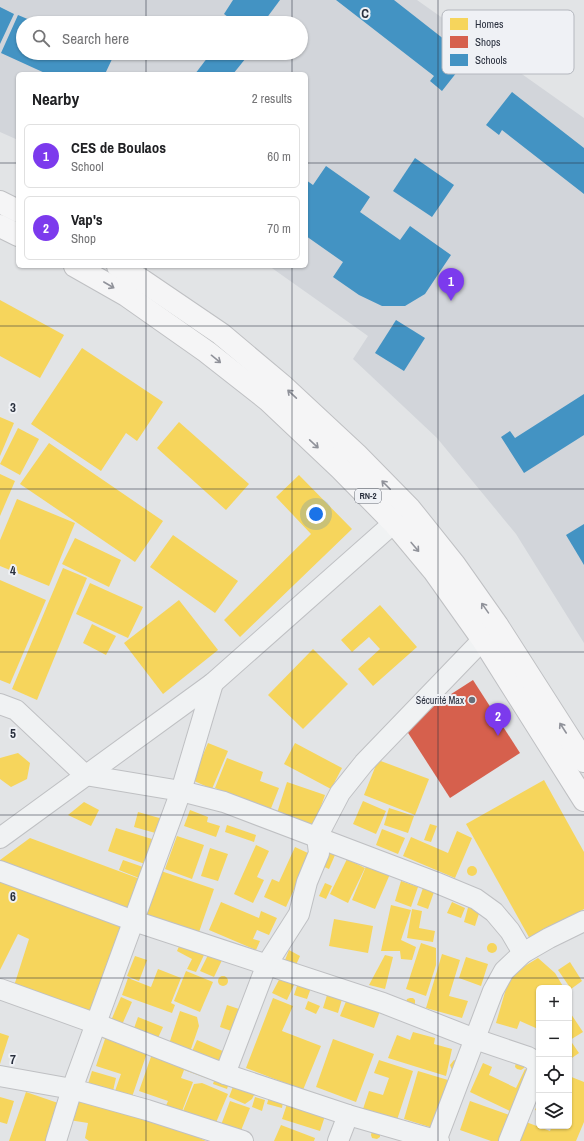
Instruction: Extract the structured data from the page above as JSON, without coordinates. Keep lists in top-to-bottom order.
{
  "streets": {
    "main road": ["RN-2"]
  },
  "places": ["Sécurité Max"],
  "legend": ["Homes", "Shops", "Schools"],
  "page": {
    "search": "Search here",
    "heading": ["Nearby", "2 results"],
    "list": [
      {
        "mark": "1",
        "name": "CES de Boulaos",
        "note": "School",
        "value": "60 m"
      },
      {
        "mark": "2",
        "name": "Vap's",
        "note": "Shop",
        "value": "70 m"
      }
    ],
    "pins": ["1", "2"],
    "map_buttons": ["+", "−"]
  },
  "grid": {
    "columns": ["C"],
    "rows": [
      "3",
      "4",
      "5",
      "6",
      "7"
    ]
  }
}
